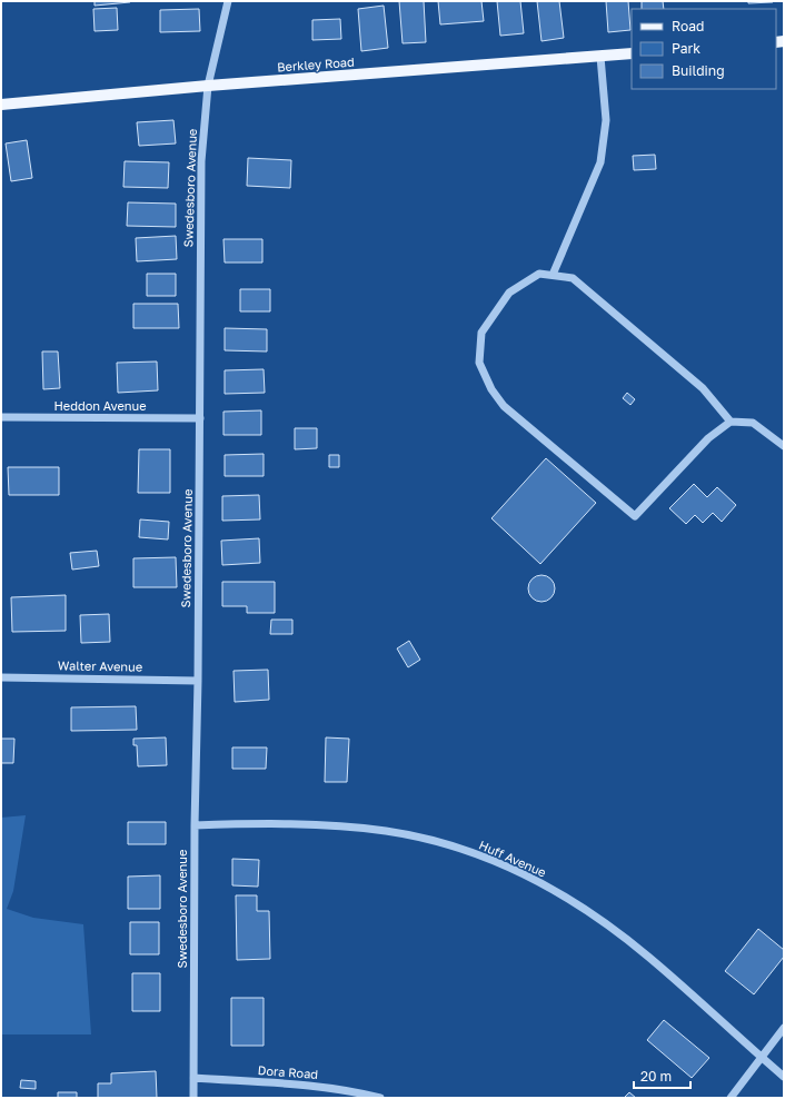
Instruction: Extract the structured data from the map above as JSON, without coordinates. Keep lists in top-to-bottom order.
{
  "streets": {
    "main road": ["Berkley Road"],
    "street": [
      "Swedesboro Avenue",
      "Heddon Avenue",
      "Walter Avenue",
      "Huff Avenue",
      "Dora Road"
    ]
  },
  "crossings": [
    ["Berkley Road", "Swedesboro Avenue"],
    ["Swedesboro Avenue", "Heddon Avenue"],
    ["Swedesboro Avenue", "Walter Avenue"],
    ["Swedesboro Avenue", "Huff Avenue"],
    ["Swedesboro Avenue", "Dora Road"]
  ],
  "legend": ["Road", "Park", "Building"],
  "scale_bar": "20 m"
}
